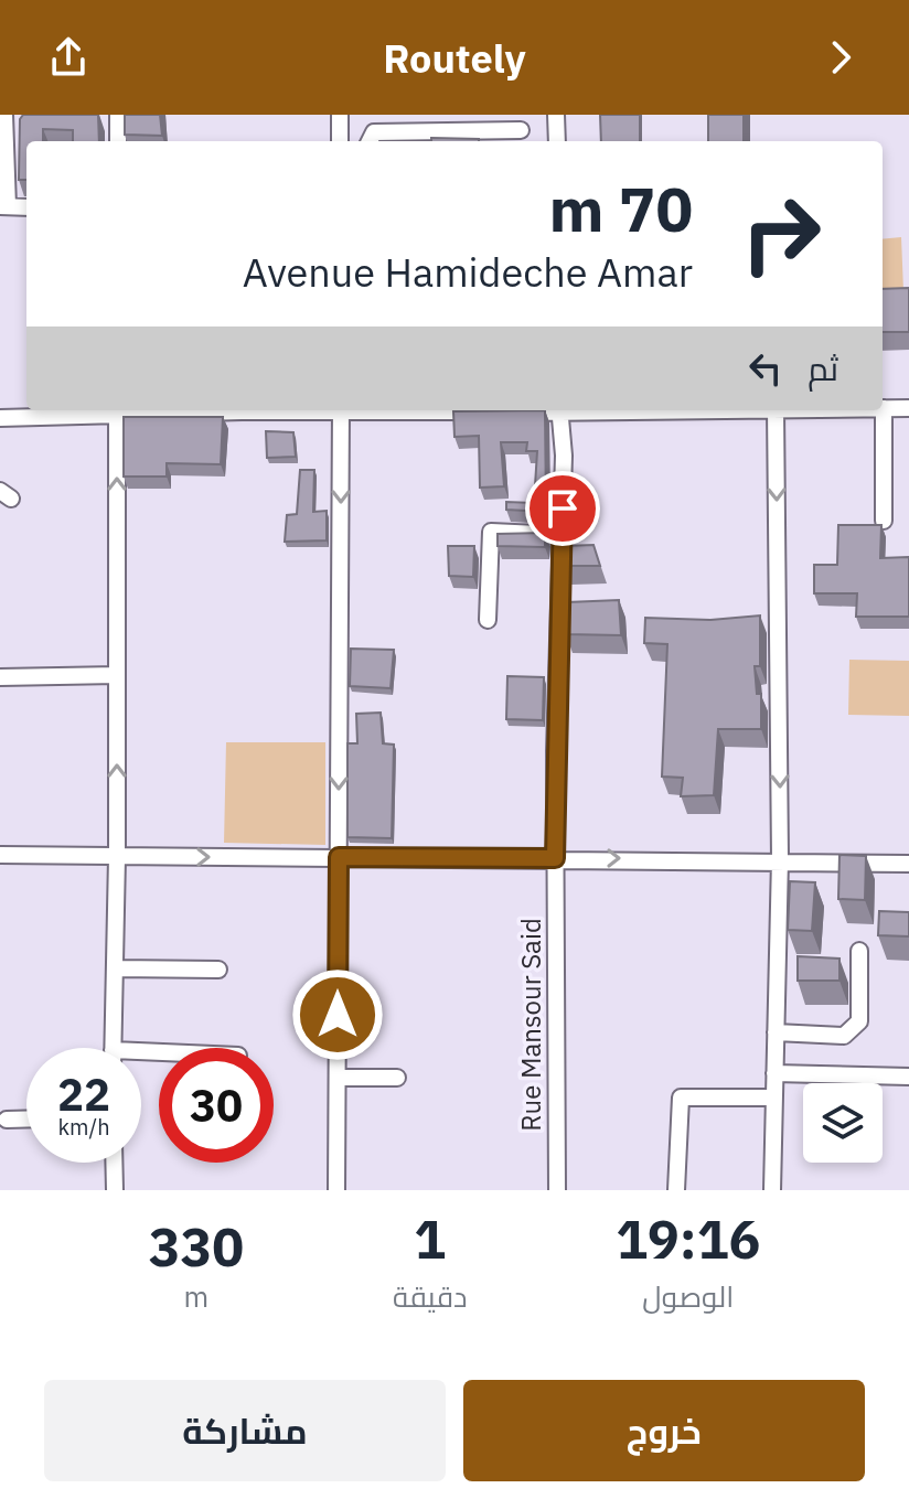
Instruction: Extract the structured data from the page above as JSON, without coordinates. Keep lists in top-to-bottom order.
{
  "streets": {
    "street": ["Rue Mansour Said"]
  },
  "page": {
    "header": "Routely",
    "turn": ["70 m", "Avenue Hamideche Amar"],
    "then": "ثم",
    "speed": "22 km/h",
    "limit": "30",
    "eta": [
      "19:16",
      "الوصول",
      "1",
      "دقيقة",
      "330",
      "m"
    ],
    "buttons": ["خروج", "مشاركة"]
  }
}
